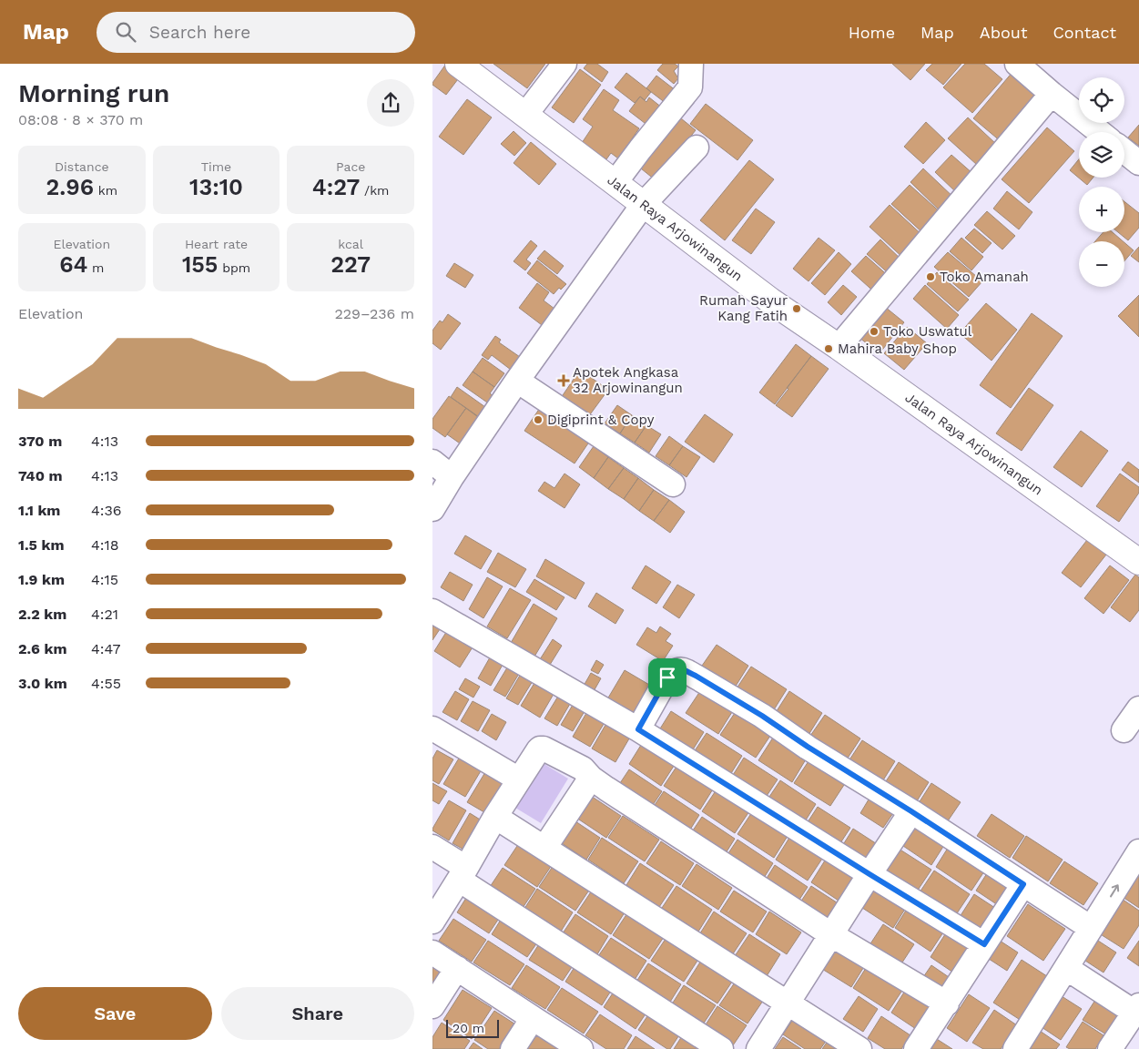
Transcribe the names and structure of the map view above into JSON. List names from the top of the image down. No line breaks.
{"streets":{"main road":["Jalan Raya Arjowinangun"]},"places":{"other":["Toko Amanah","Rumah Sayur Kang Fatih","Toko Uswatul","Mahira Baby Shop","Digiprint & Copy"],"health":["Apotek Angkasa 32 Arjowinangun"]},"scale_bar":"20 m","page":{"header":"Map","search":"Search here","nav":["Home","Map","About","Contact"],"heading":["Morning run","08:08 · 8 × 370 m"],"map_buttons":["+","−"],"stats":[["Distance","2.96 km"],["Time","13:10"],["Pace","4:27 /km"],["Elevation","64 m"],["Heart rate","155 bpm"],["kcal","227"]],"chart":["Elevation","229–236 m"],"list":[{"name":"370 m","note":"4:13"},{"name":"740 m","note":"4:13"},{"name":"1.1 km","note":"4:36"},{"name":"1.5 km","note":"4:18"},{"name":"1.9 km","note":"4:15"},{"name":"2.2 km","note":"4:21"},{"name":"2.6 km","note":"4:47"},{"name":"3.0 km","note":"4:55"}],"buttons":["Save","Share"],"scale":"20 m"}}
